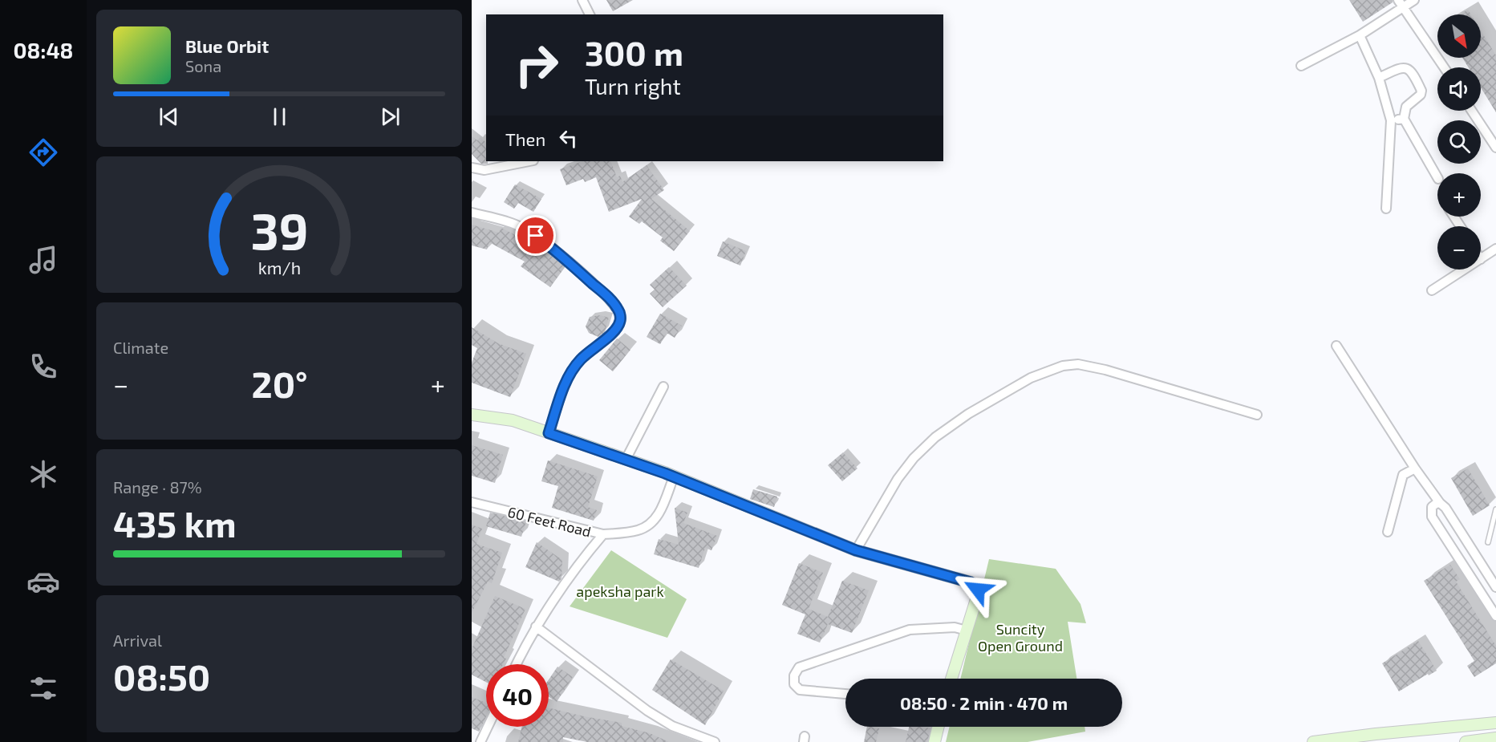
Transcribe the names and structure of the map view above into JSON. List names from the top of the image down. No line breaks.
{"streets":{"street":["60 Feet Road"]},"parks":["apeksha park","Suncity Open Ground"],"north":"bottom right","page":{"tabs":"08:48","map_buttons":["+","−"],"turn":["300 m","Turn right"],"song":["Blue Orbit","Sona"],"then":"Then","tile":["Climate",["Range · 87%","435 km"],["Arrival","08:50"]],"heat":["−","20°","+"],"limit":"40","trip":"08:50 · 2 min · 470 m","gauge":["39","km/h"]}}
